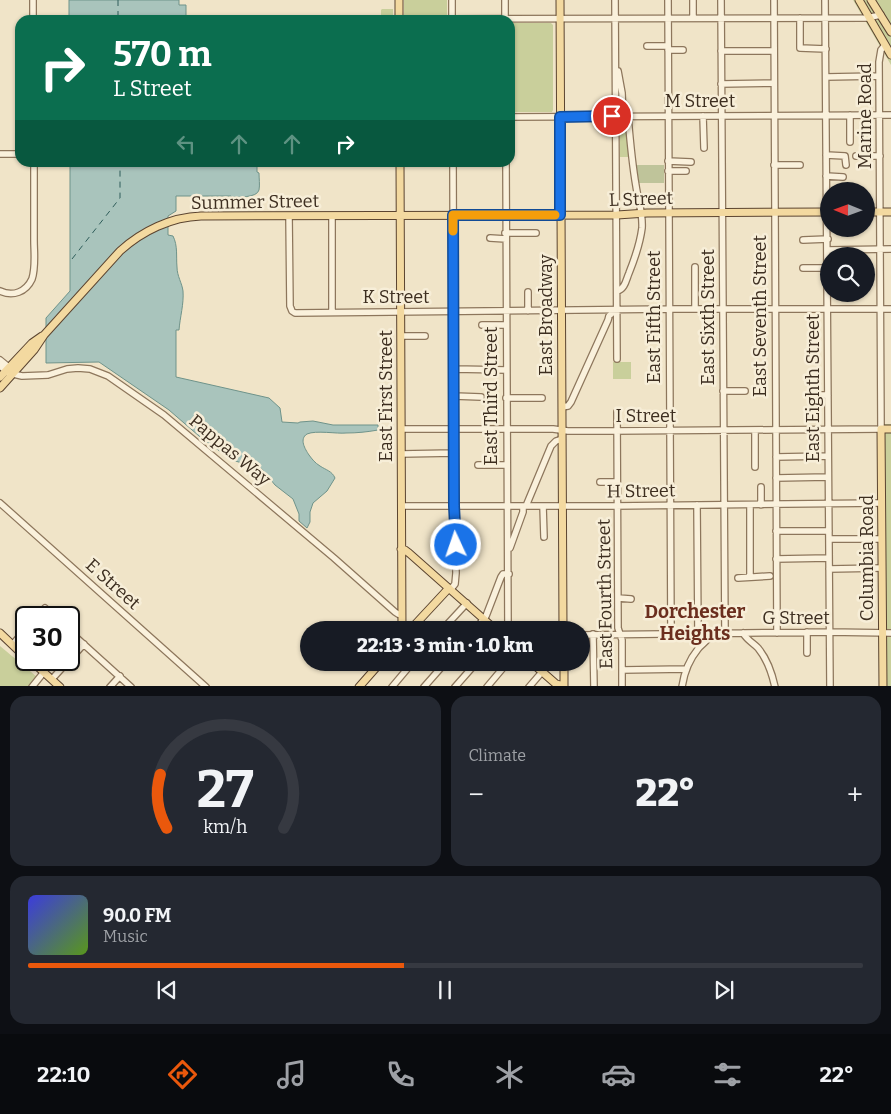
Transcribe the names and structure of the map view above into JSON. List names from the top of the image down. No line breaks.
{"streets":{"main road":["L Street","Summer Street","East Broadway","East First Street","I Street","Columbia Road"],"street":["M Street","Marine Road","K Street","East Seventh Street","East Fifth Street","East Sixth Street","East Eighth Street","East Third Street","Pappas Way","H Street","E Street","East Fourth Street","G Street"]},"crossings":[["M Street","Marine Road"],["M Street","East Broadway"],["M Street","East Seventh Street"],["M Street","East Fifth Street"],["M Street","East Sixth Street"],["M Street","East Eighth Street"],["Marine Road","K Street"],["Marine Road","I Street"],["Marine Road","Columbia Road"],["L Street","Summer Street"],["L Street","East Broadway"],["L Street","East Seventh Street"],["L Street","East Fifth Street"],["L Street","East Sixth Street"],["L Street","East Third Street"],["Summer Street","K Street"],["Summer Street","East First Street"],["Summer Street","Pappas Way"],["K Street","East Broadway"],["K Street","East Seventh Street"],["K Street","East Fifth Street"],["K Street","East Sixth Street"],["K Street","East Eighth Street"],["K Street","East First Street"],["K Street","East Third Street"],["East Broadway","I Street"],["East Broadway","H Street"],["East Seventh Street","I Street"],["East Seventh Street","H Street"],["East Seventh Street","G Street"],["East Fifth Street","I Street"],["East Fifth Street","H Street"],["East Fifth Street","G Street"],["East Sixth Street","I Street"],["East Sixth Street","H Street"],["East Sixth Street","G Street"],["East Eighth Street","I Street"],["East Eighth Street","H Street"],["East Eighth Street","G Street"],["East First Street","I Street"],["East First Street","Pappas Way"],["East First Street","H Street"],["East Third Street","I Street"],["East Third Street","H Street"],["I Street","Columbia Road"],["I Street","East Fourth Street"],["H Street","Columbia Road"],["H Street","East Fourth Street"],["Columbia Road","G Street"],["East Fourth Street","G Street"]],"districts":["Dorchester Heights"],"north":"left","page":{"turn":["570 m","L Street"],"limit":"30","trip":"22:13 · 3 min · 1.0 km","tile":"Climate","heat":["−","22°","+"],"song":["90.0 FM","Music"],"tabs":["22:10","22°"],"gauge":["27","km/h"]}}
